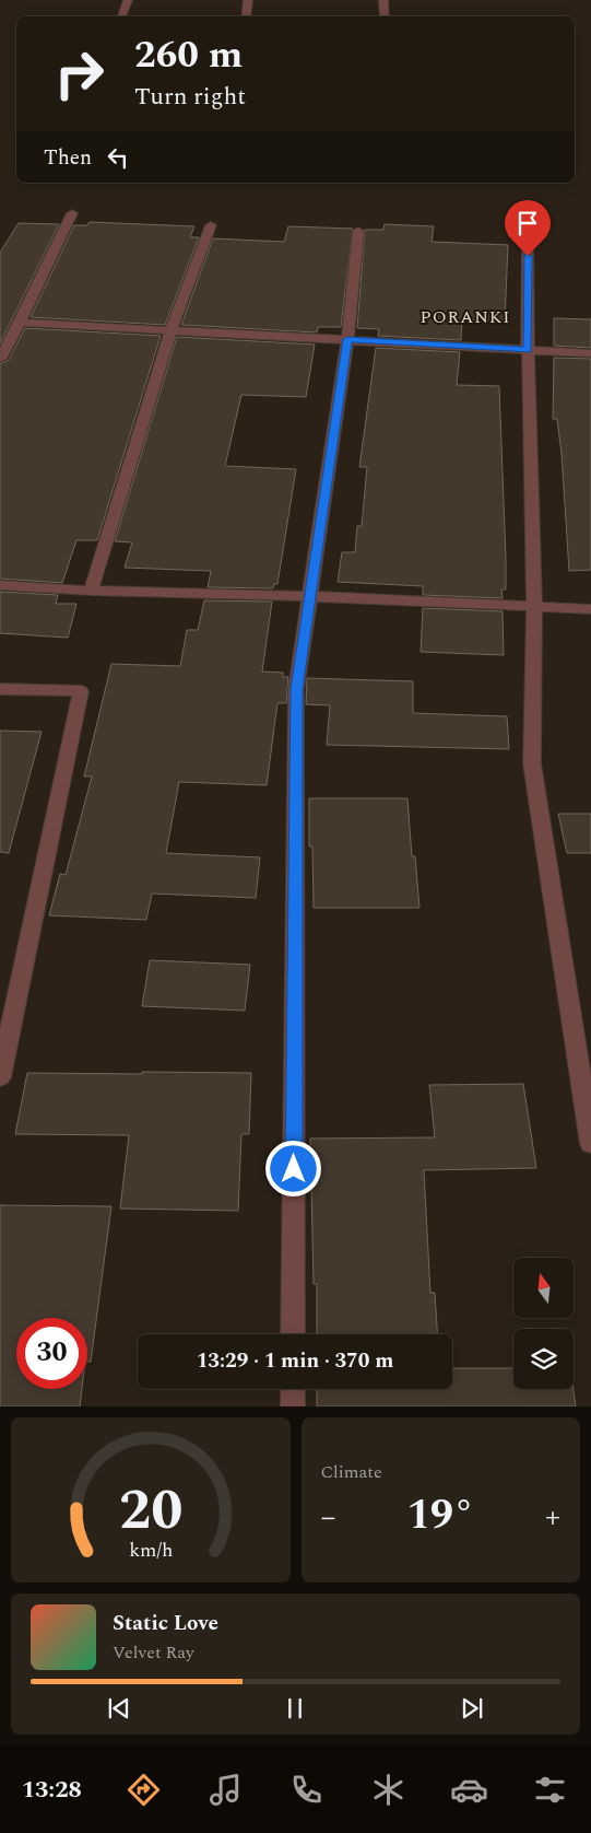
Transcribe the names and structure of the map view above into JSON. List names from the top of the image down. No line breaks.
{"districts":["PORANKI"],"north":"top","page":{"turn":["260 m","Turn right"],"then":"Then","limit":"30","trip":"13:29 · 1 min · 370 m","tile":"Climate","heat":["−","19°","+"],"song":["Static Love","Velvet Ray"],"tabs":"13:28","gauge":["20","km/h"]}}
